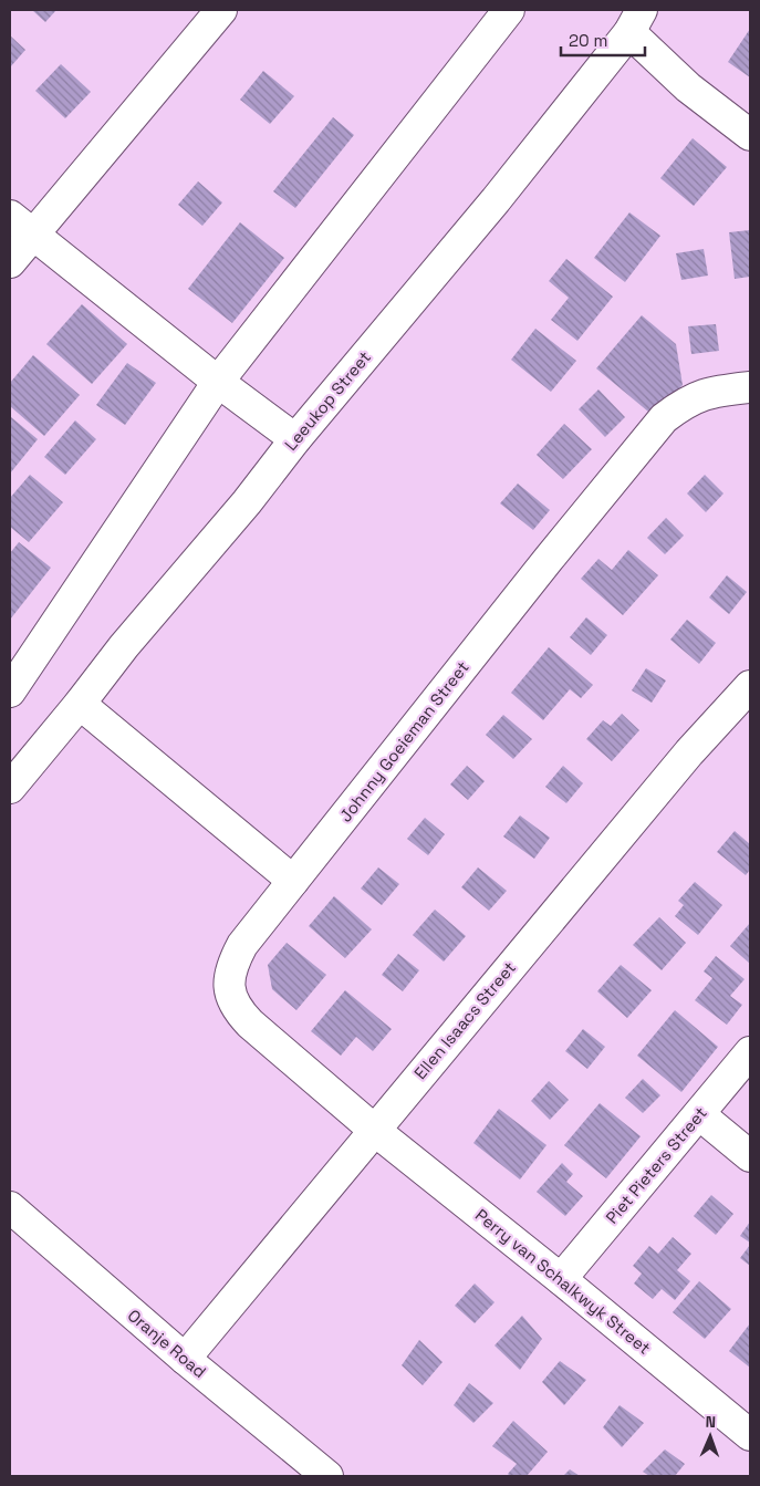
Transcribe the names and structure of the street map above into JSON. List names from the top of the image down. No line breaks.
{"streets":{"street":["Leeukop Street","Johnny Goeieman Street","Ellen Isaacs Street","Piet Pieters Street","Perry van Schalkwyk Street","Oranje Road"]},"crossings":[["Johnny Goeieman Street","Ellen Isaacs Street"],["Johnny Goeieman Street","Perry van Schalkwyk Street"],["Ellen Isaacs Street","Perry van Schalkwyk Street"],["Ellen Isaacs Street","Oranje Road"],["Piet Pieters Street","Perry van Schalkwyk Street"]],"scale_bar":"20 m","north":"top"}
